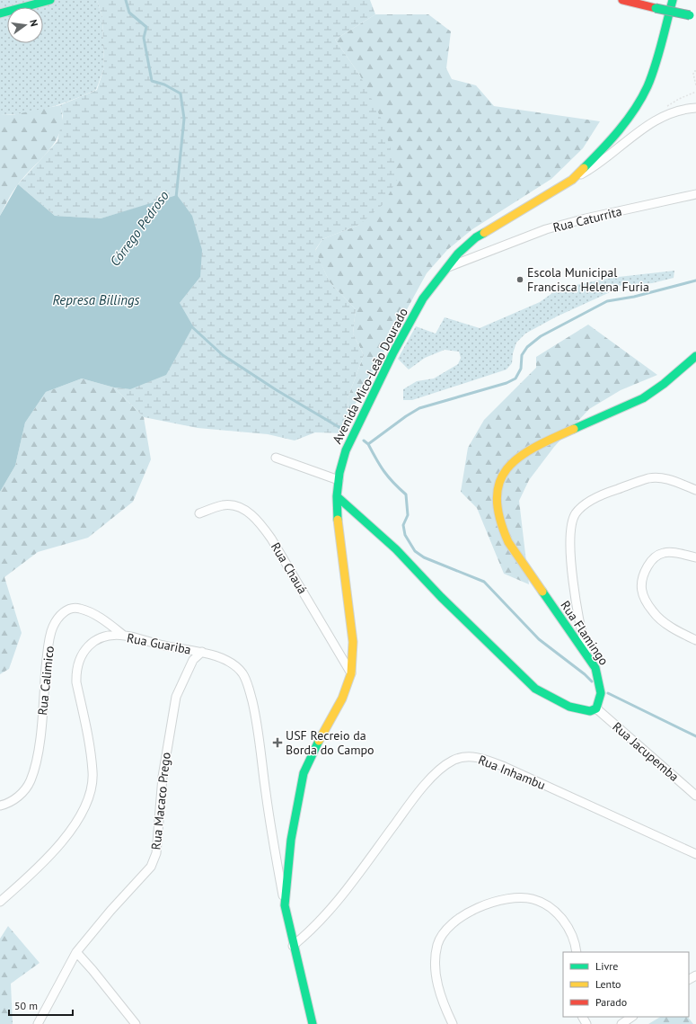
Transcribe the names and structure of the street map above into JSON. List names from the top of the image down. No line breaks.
{"streets":{"main road":["Avenida Mico-Leão Dourado","Rua Flamingo"],"street":["Rua Caturrita","Rua Chauá","Rua Guariba","Rua Calimico","Rua Jacupemba","Rua Inhambu","Rua Macaco Prego"]},"crossings":[["Rua Caturrita","Avenida Mico-Leão Dourado"],["Avenida Mico-Leão Dourado","Rua Chauá"],["Avenida Mico-Leão Dourado","Rua Guariba"],["Avenida Mico-Leão Dourado","Rua Inhambu"],["Rua Flamingo","Rua Jacupemba"],["Rua Guariba","Rua Calimico"],["Rua Guariba","Rua Macaco Prego"]],"water":["Córrego Pedroso","Represa Billings"],"places":{"other":["Escola Municipal Francisca Helena Furia"],"health":["USF Recreio da Borda do Campo"]},"legend":["Livre","Lento","Parado"],"scale_bar":"50 m","north":"right"}
